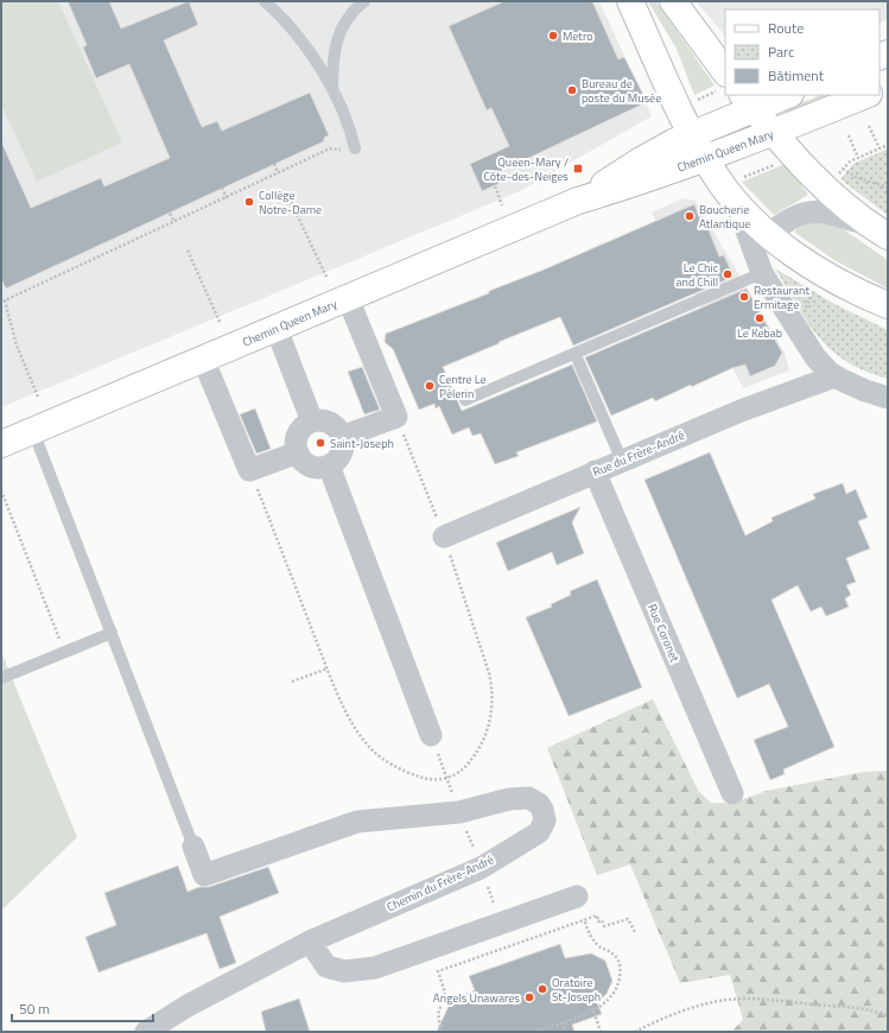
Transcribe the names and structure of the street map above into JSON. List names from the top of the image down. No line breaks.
{"streets":{"street":["Chemin Queen Mary","Rue du Frère-André","Rue Coronet","Chemin du Frère-André"]},"crossings":[["Rue du Frère-André","Rue Coronet"]],"places":{"other":["Metro","Bureau de poste du Musée","Collège Notre-Dame","Boucherie Atlantique","Le Chic and Chill","Restaurant Ermitage","Le Kebab","Centre Le Pèlerin","Saint-Joseph","Oratoire St-Joseph","Angels Unawares"],"transit":["Queen-Mary / Côte-des-Neiges"]},"legend":["Route","Parc","Bâtiment"],"scale_bar":"50 m"}
